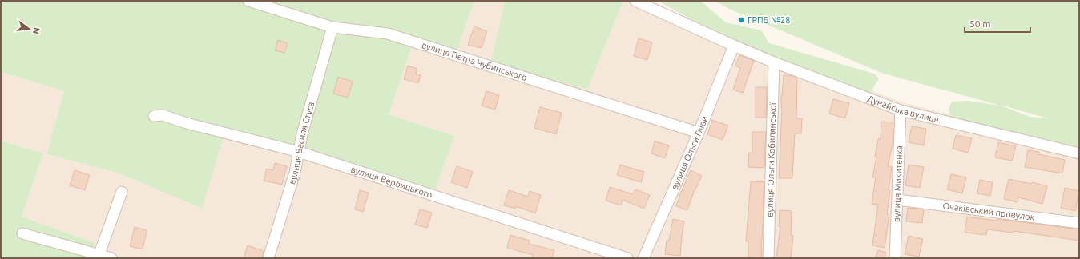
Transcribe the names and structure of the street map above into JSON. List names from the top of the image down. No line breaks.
{"streets":{"street":["вулиця Петра Чубинського","Дунайська вулиця","вулиця Василя Стуса","вулиця Ольги Гліви","вулиця Ольги Кобилянської","вулиця Вербицького","вулиця Микитенка","Очаківський провулок"]},"crossings":[["вулиця Петра Чубинського","вулиця Василя Стуса"],["вулиця Петра Чубинського","вулиця Ольги Гліви"],["Дунайська вулиця","вулиця Ольги Гліви"],["Дунайська вулиця","вулиця Ольги Кобилянської"],["Дунайська вулиця","вулиця Микитенка"],["вулиця Василя Стуса","вулиця Вербицького"],["вулиця Микитенка","Очаківський провулок"]],"places":["ГРПБ №28"],"scale_bar":"50 m","north":"right"}
